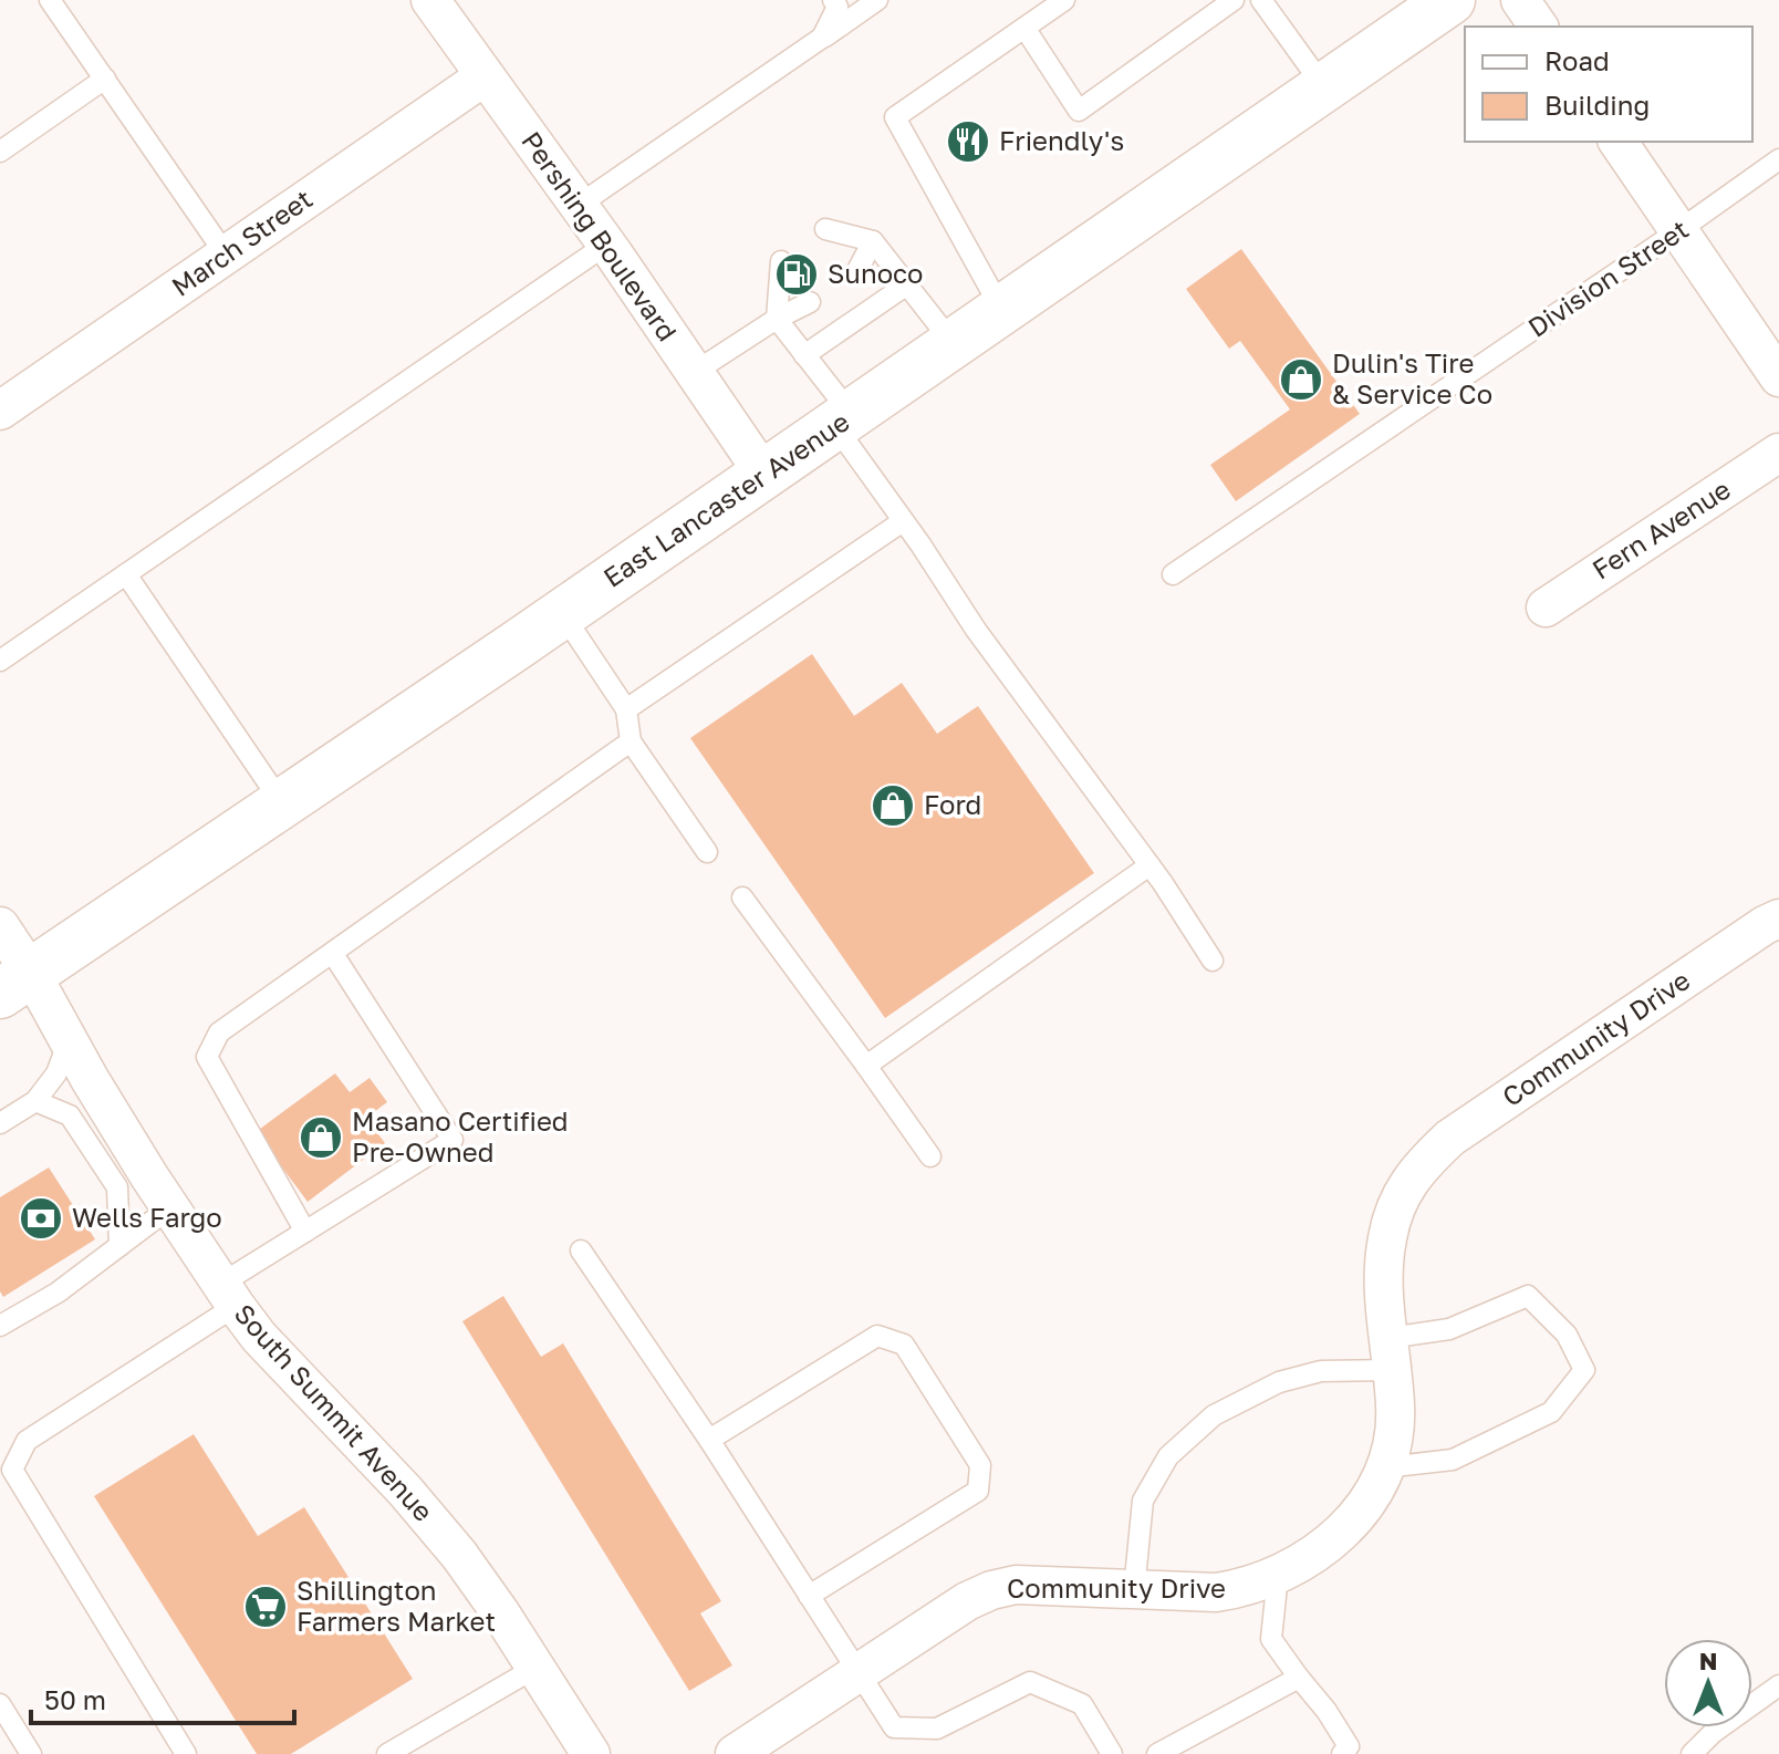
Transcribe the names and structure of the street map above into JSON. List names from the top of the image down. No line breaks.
{"streets":{"main road":["East Lancaster Avenue"],"street":["Pershing Boulevard","March Street","Fern Avenue","Community Drive","South Summit Avenue"],"lane":["Division Street"]},"crossings":[["Pershing Boulevard","March Street"],["Pershing Boulevard","East Lancaster Avenue"],["East Lancaster Avenue","South Summit Avenue"]],"places":{"restaurant":["Friendly's"],"fuel station":["Sunoco"],"shop":["Dulin's Tire & Service Co","Ford","Masano Certified Pre-Owned"],"bank":["Wells Fargo"],"supermarket":["Shillington Farmers Market"]},"legend":["Road","Building"],"scale_bar":"50 m","north":"top"}
